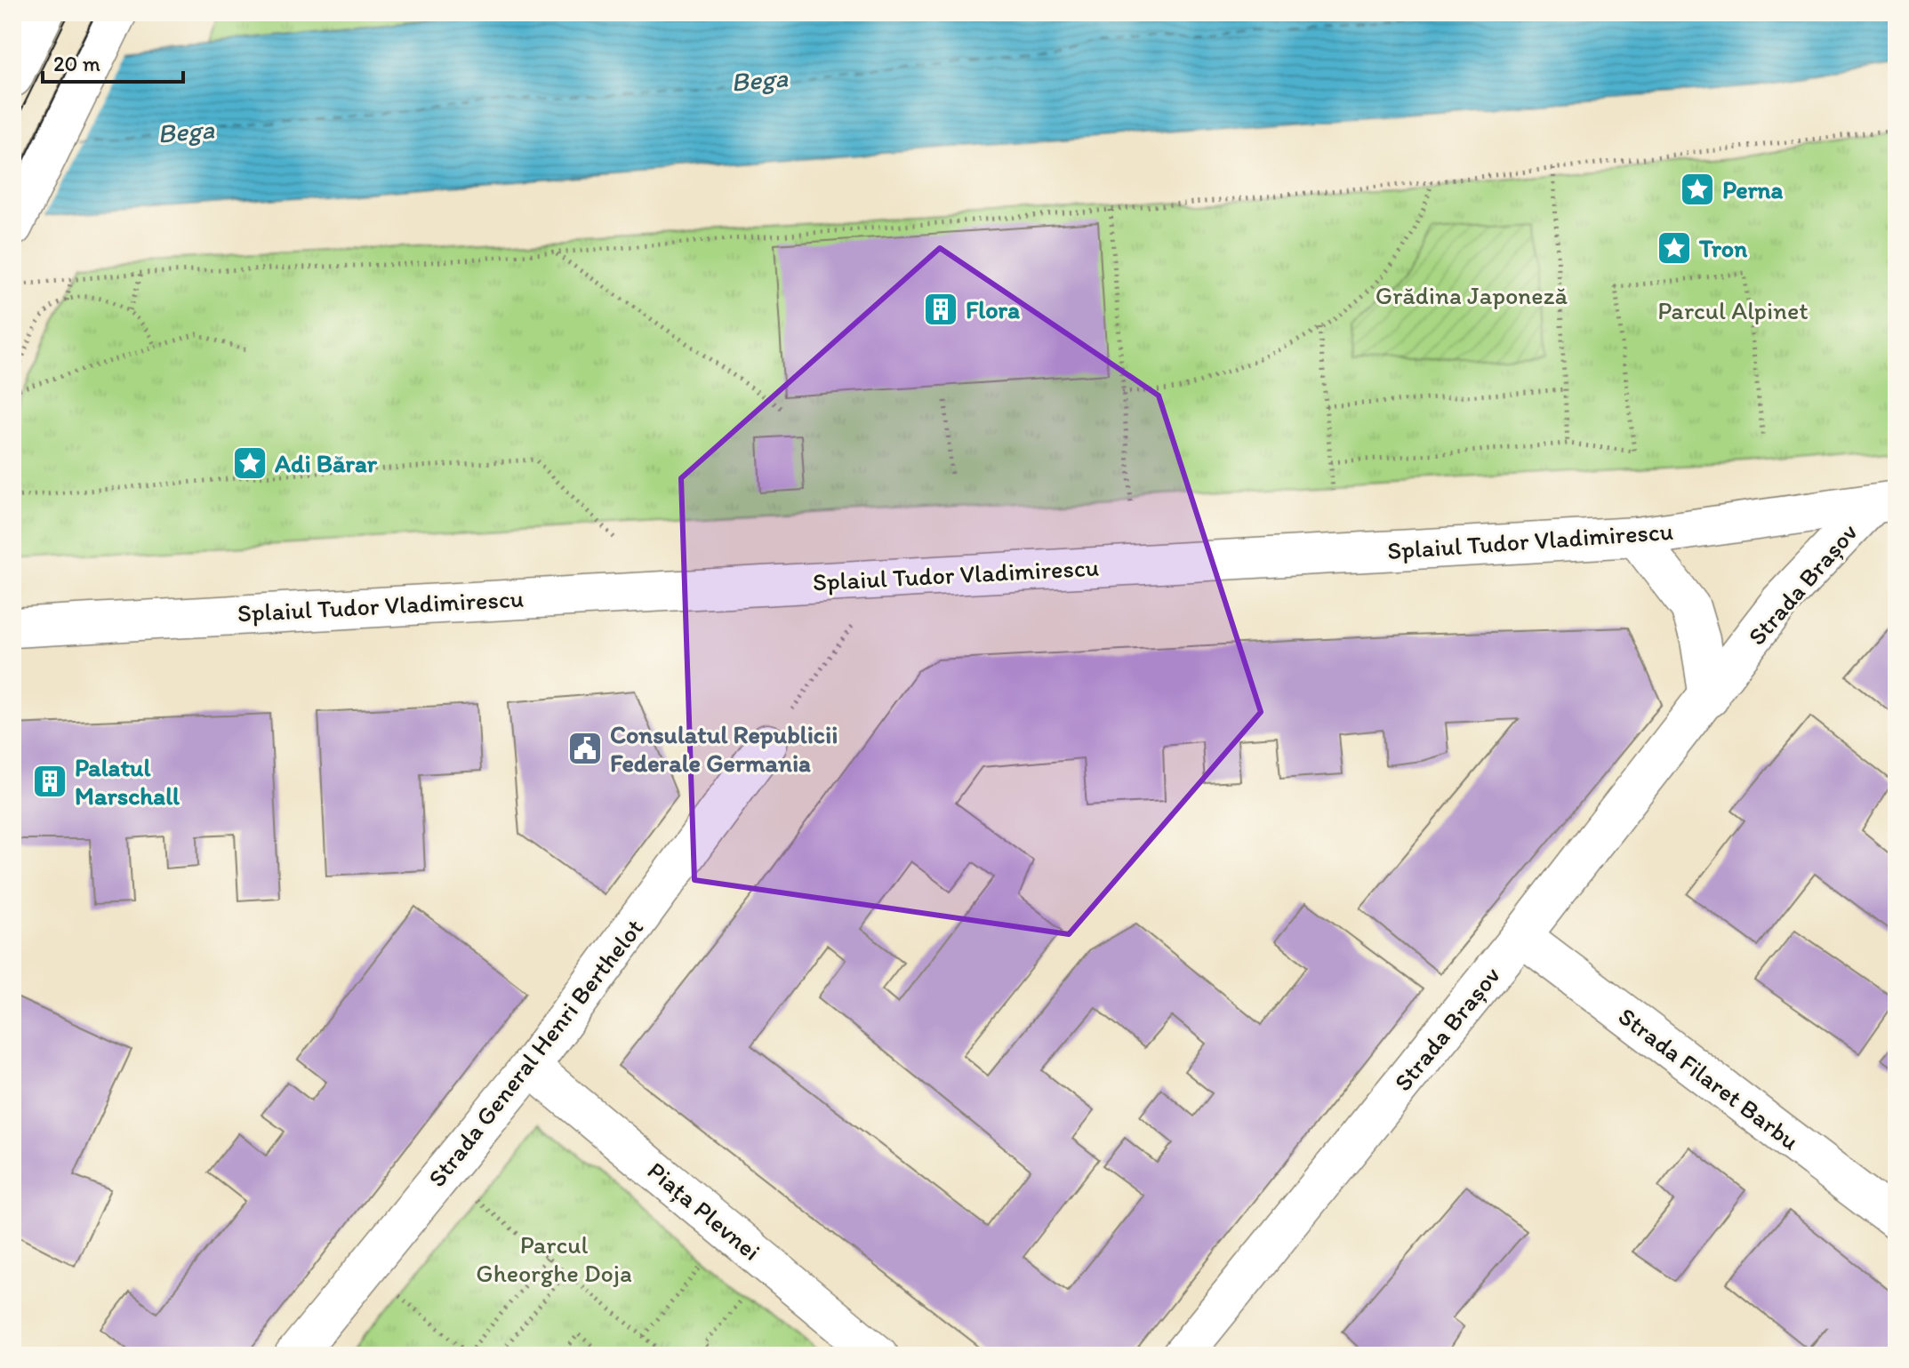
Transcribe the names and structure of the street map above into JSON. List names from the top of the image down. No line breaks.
{"streets":{"street":["Splaiul Tudor Vladimirescu","Strada Brașov","Strada General Henri Berthelot","Strada Filaret Barbu","Piața Plevnei"]},"crossings":[["Splaiul Tudor Vladimirescu","Strada Brașov"],["Strada Brașov","Strada Filaret Barbu"],["Strada General Henri Berthelot","Piața Plevnei"]],"water":["Bega"],"parks":["Grădina Japoneză","Parcul Alpinet","Parcul Gheorghe Doja"],"places":{"place":["Perna","Tron","Adi Bărar"],"building":["Flora","Palatul Marschall"],"public building":["Consulatul Republicii Federale Germania"]},"scale_bar":"20 m"}
